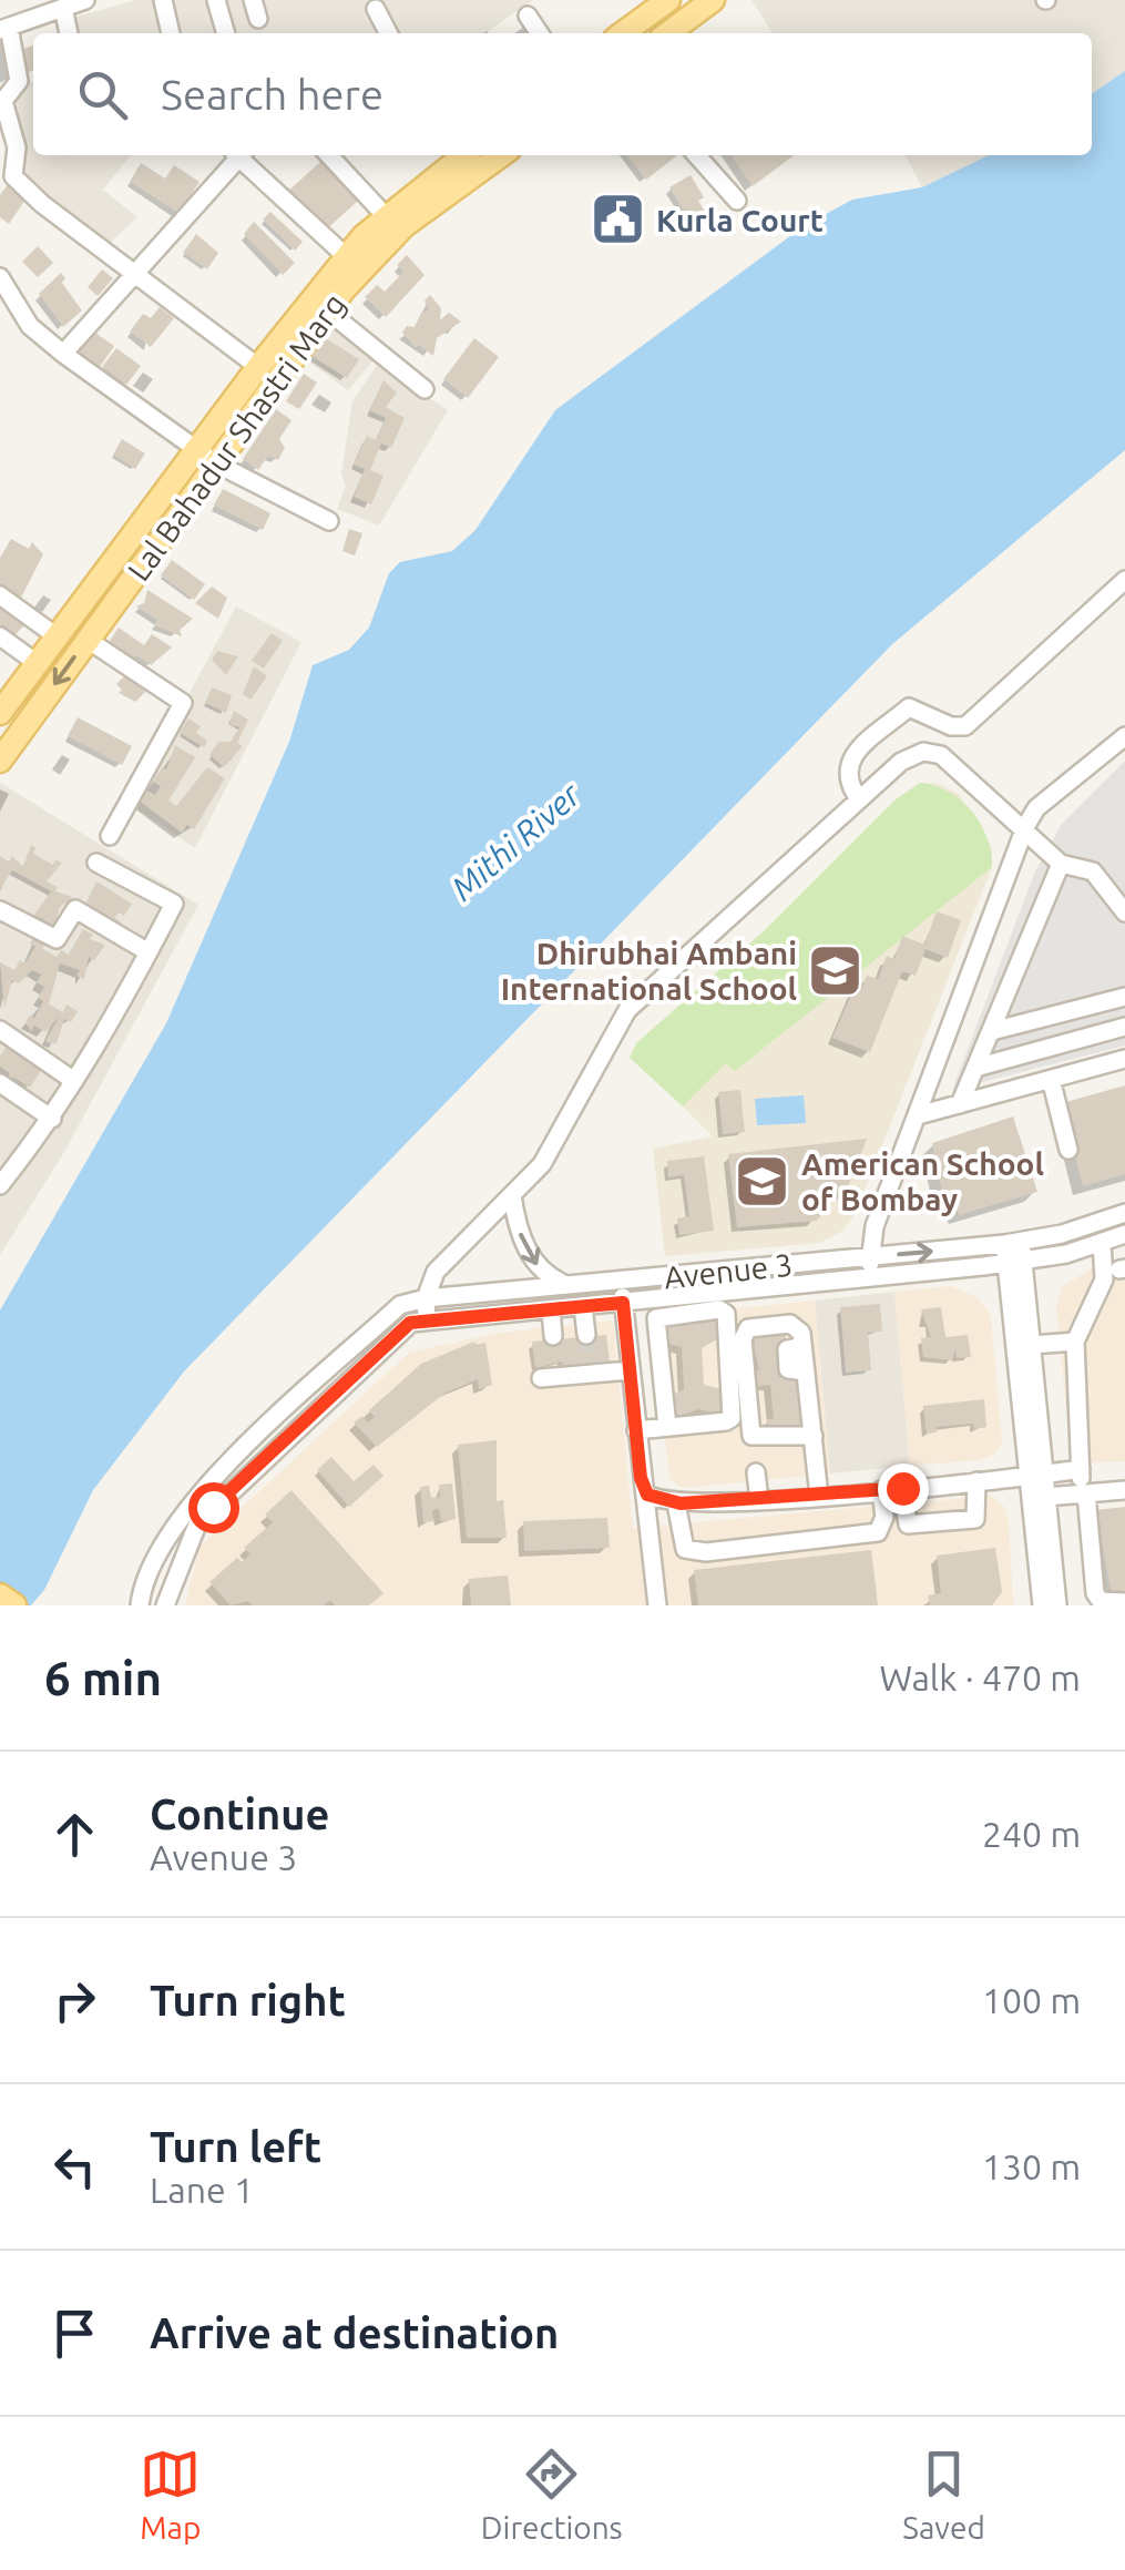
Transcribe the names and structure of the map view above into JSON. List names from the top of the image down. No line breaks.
{"streets":{"main road":["Lal Bahadur Shastri Marg"],"street":["Avenue 3"]},"water":["Mithi River"],"places":{"public building":["Kurla Court"],"school or university":["Dhirubhai Ambani International School","American School of Bombay"]},"page":{"search":"Search here","heading":["6 min","Walk · 470 m"],"list":[["Continue","Avenue 3","240 m"],["Turn right","100 m"],["Turn left","Lane 1","130 m"],"Arrive at destination"],"nav":["Map","Directions","Saved"]}}
